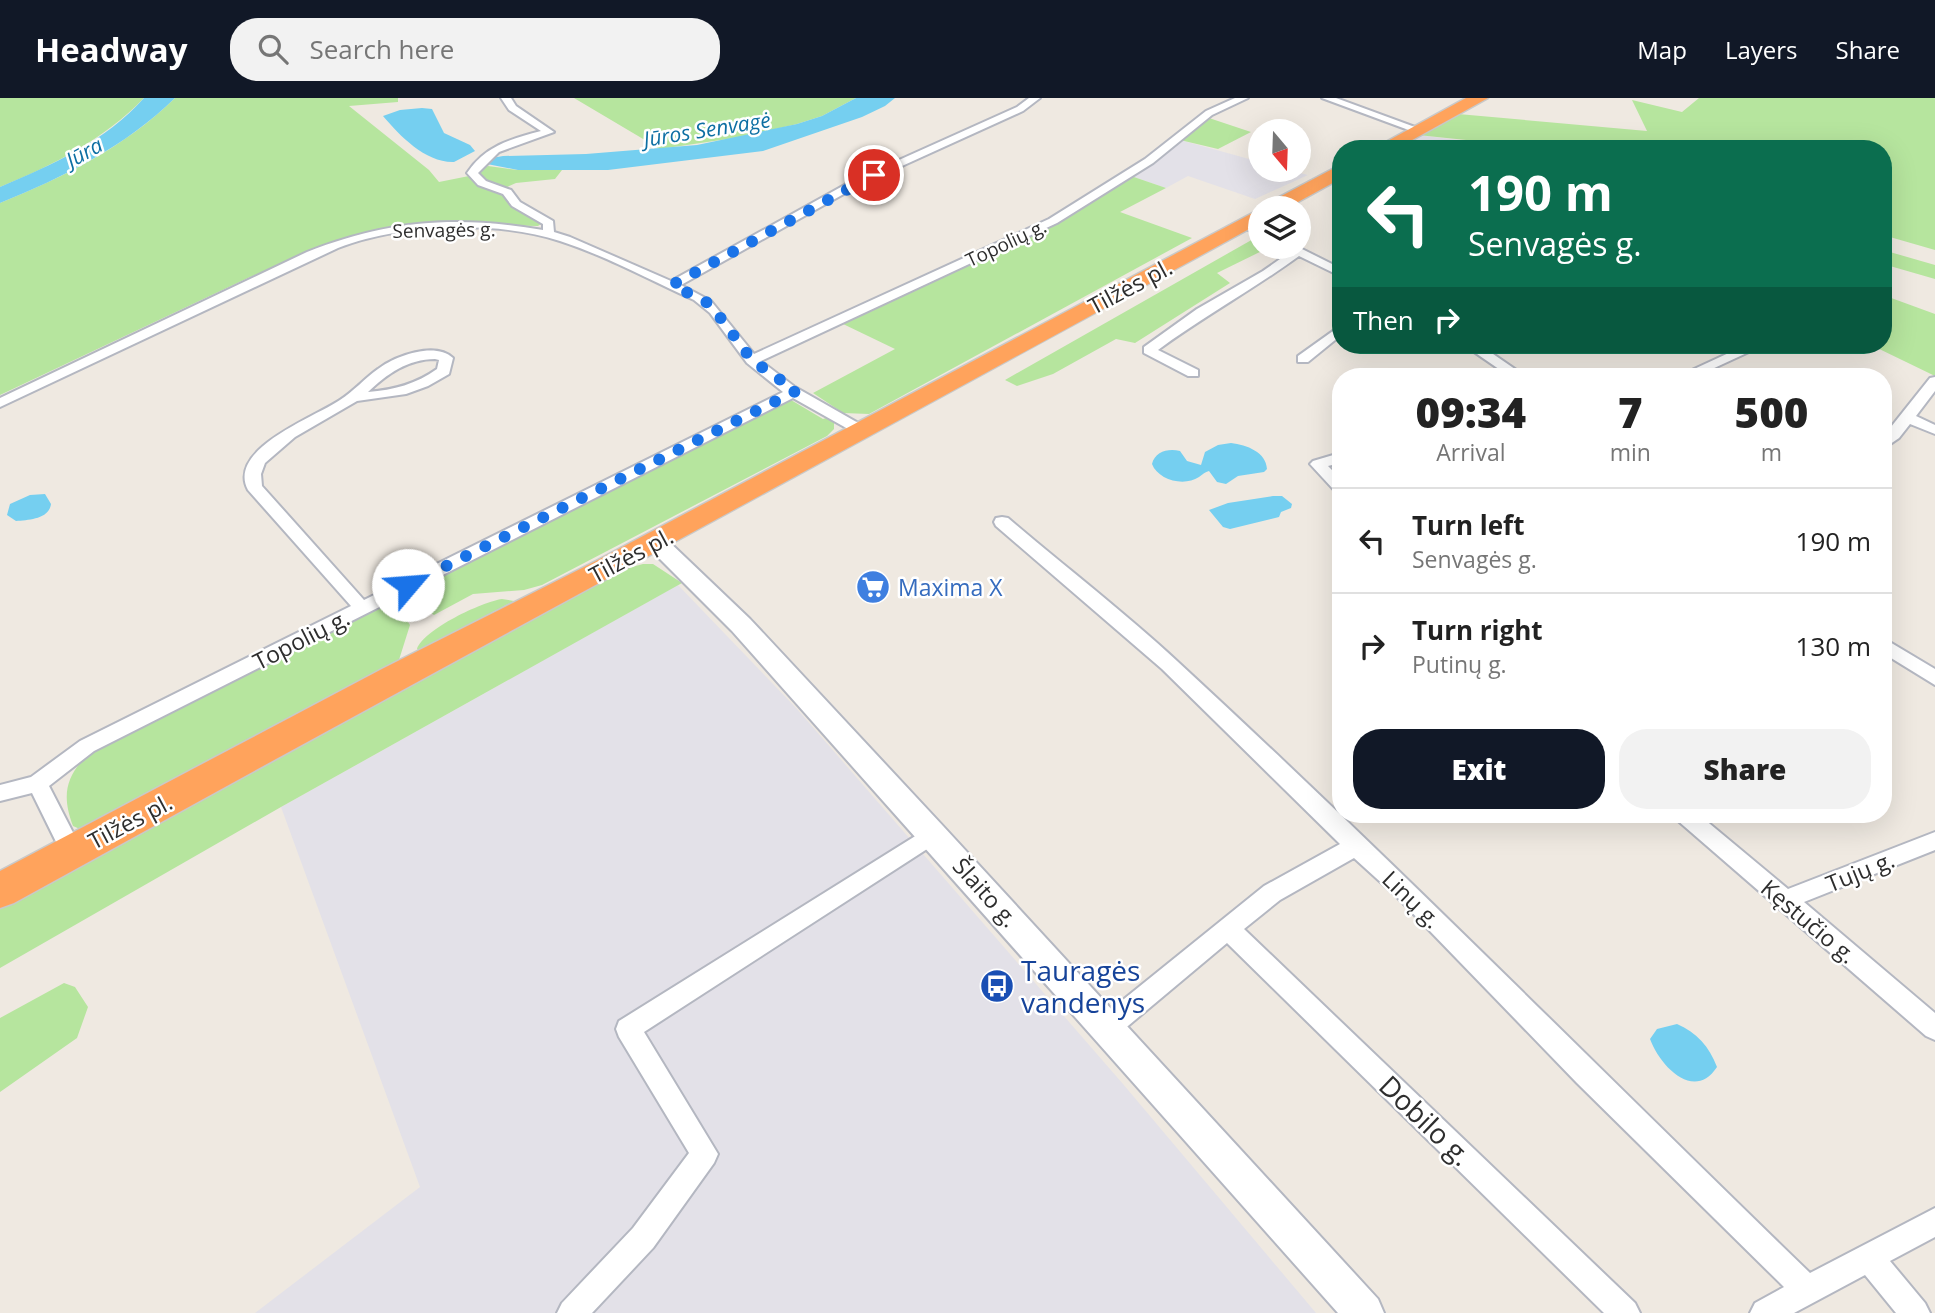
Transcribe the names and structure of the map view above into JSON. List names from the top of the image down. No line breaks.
{"streets":{"highway":["Tilžės pl."],"main road":["Šlaito g."],"street":["Senvagės g.","Topolių g.","Tujų g.","Linų g.","Kęstučio g.","Dobilo g."]},"crossings":[["Senvagės g.","Topolių g."],["Senvagės g.","Tilžės pl."],["Tilžės pl.","Šlaito g."],["Tujų g.","Kęstučio g."]],"water":["Jūros Senvagė","Jūra"],"places":{"supermarket":["Maxima X"],"bus stop":["Tauragės vandenys"]},"north":"bottom","page":{"header":"Headway","search":"Search here","nav":["Map","Layers","Share"],"turn":["190 m","Senvagės g."],"then":"Then","eta":["09:34","Arrival","7","min","500","m"],"list":[{"name":"Turn left","note":"Senvagės g.","value":"190 m"},{"name":"Turn right","note":"Putinų g.","value":"130 m"}],"buttons":["Exit","Share"]}}
